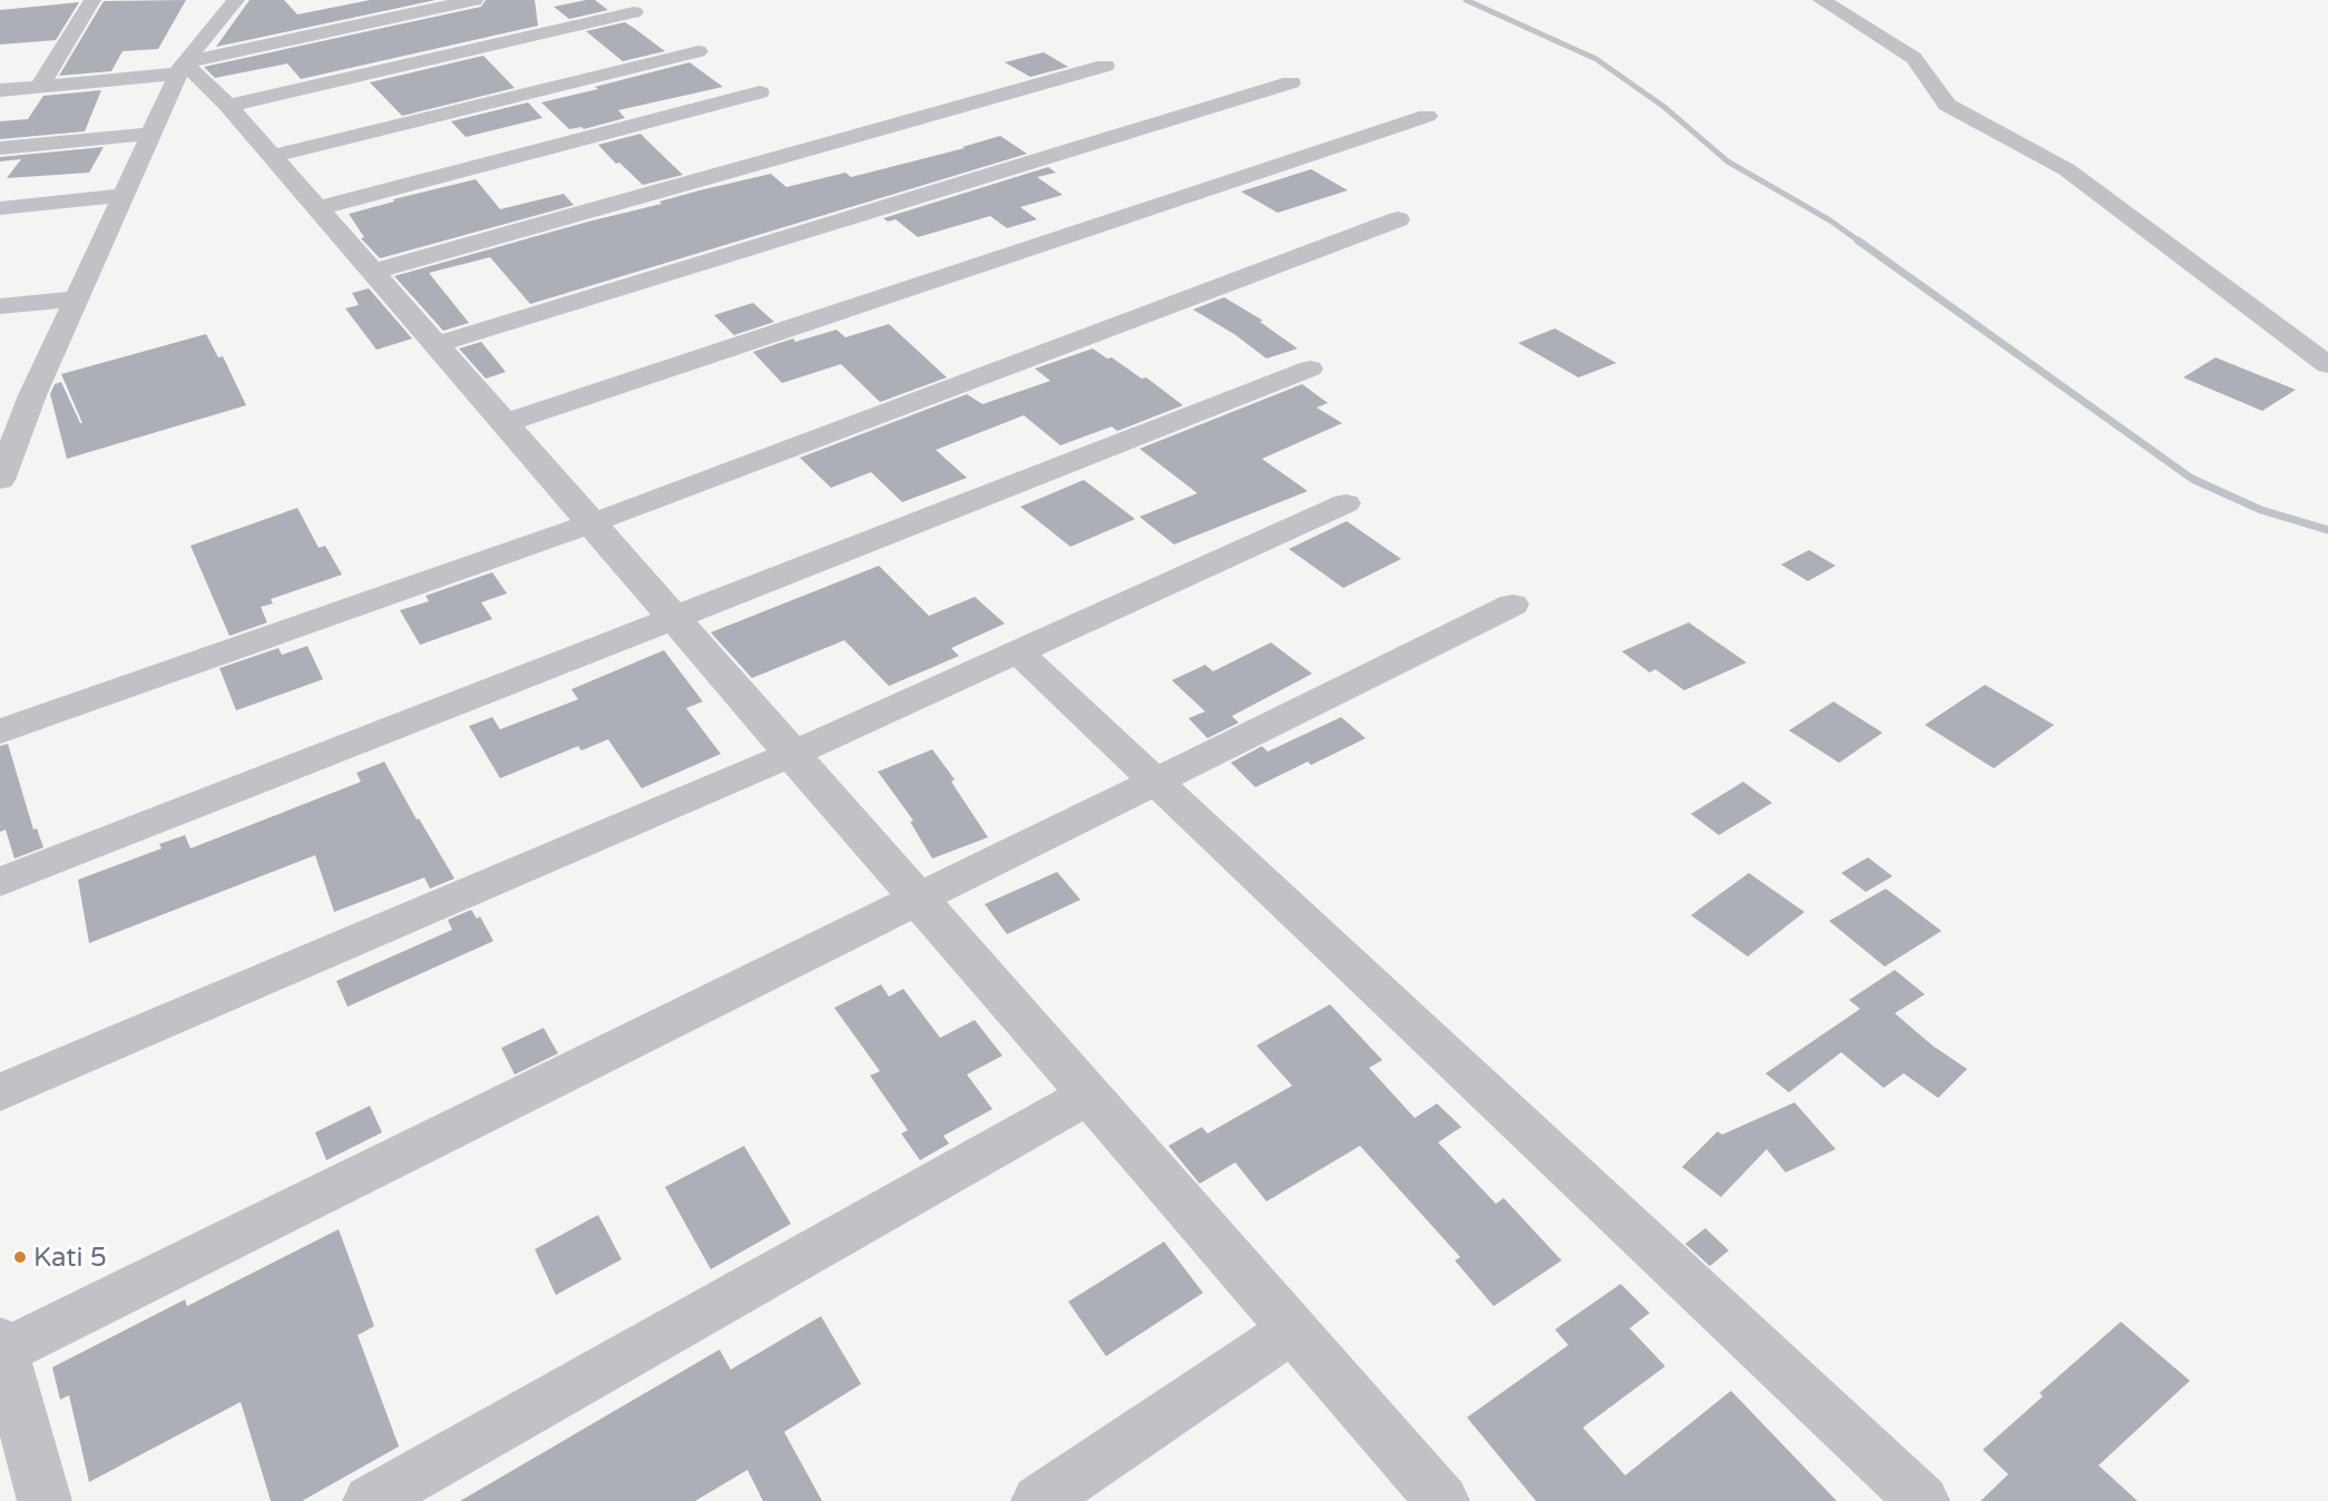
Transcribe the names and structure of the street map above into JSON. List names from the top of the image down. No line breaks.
{"places":["Kati 5"]}
